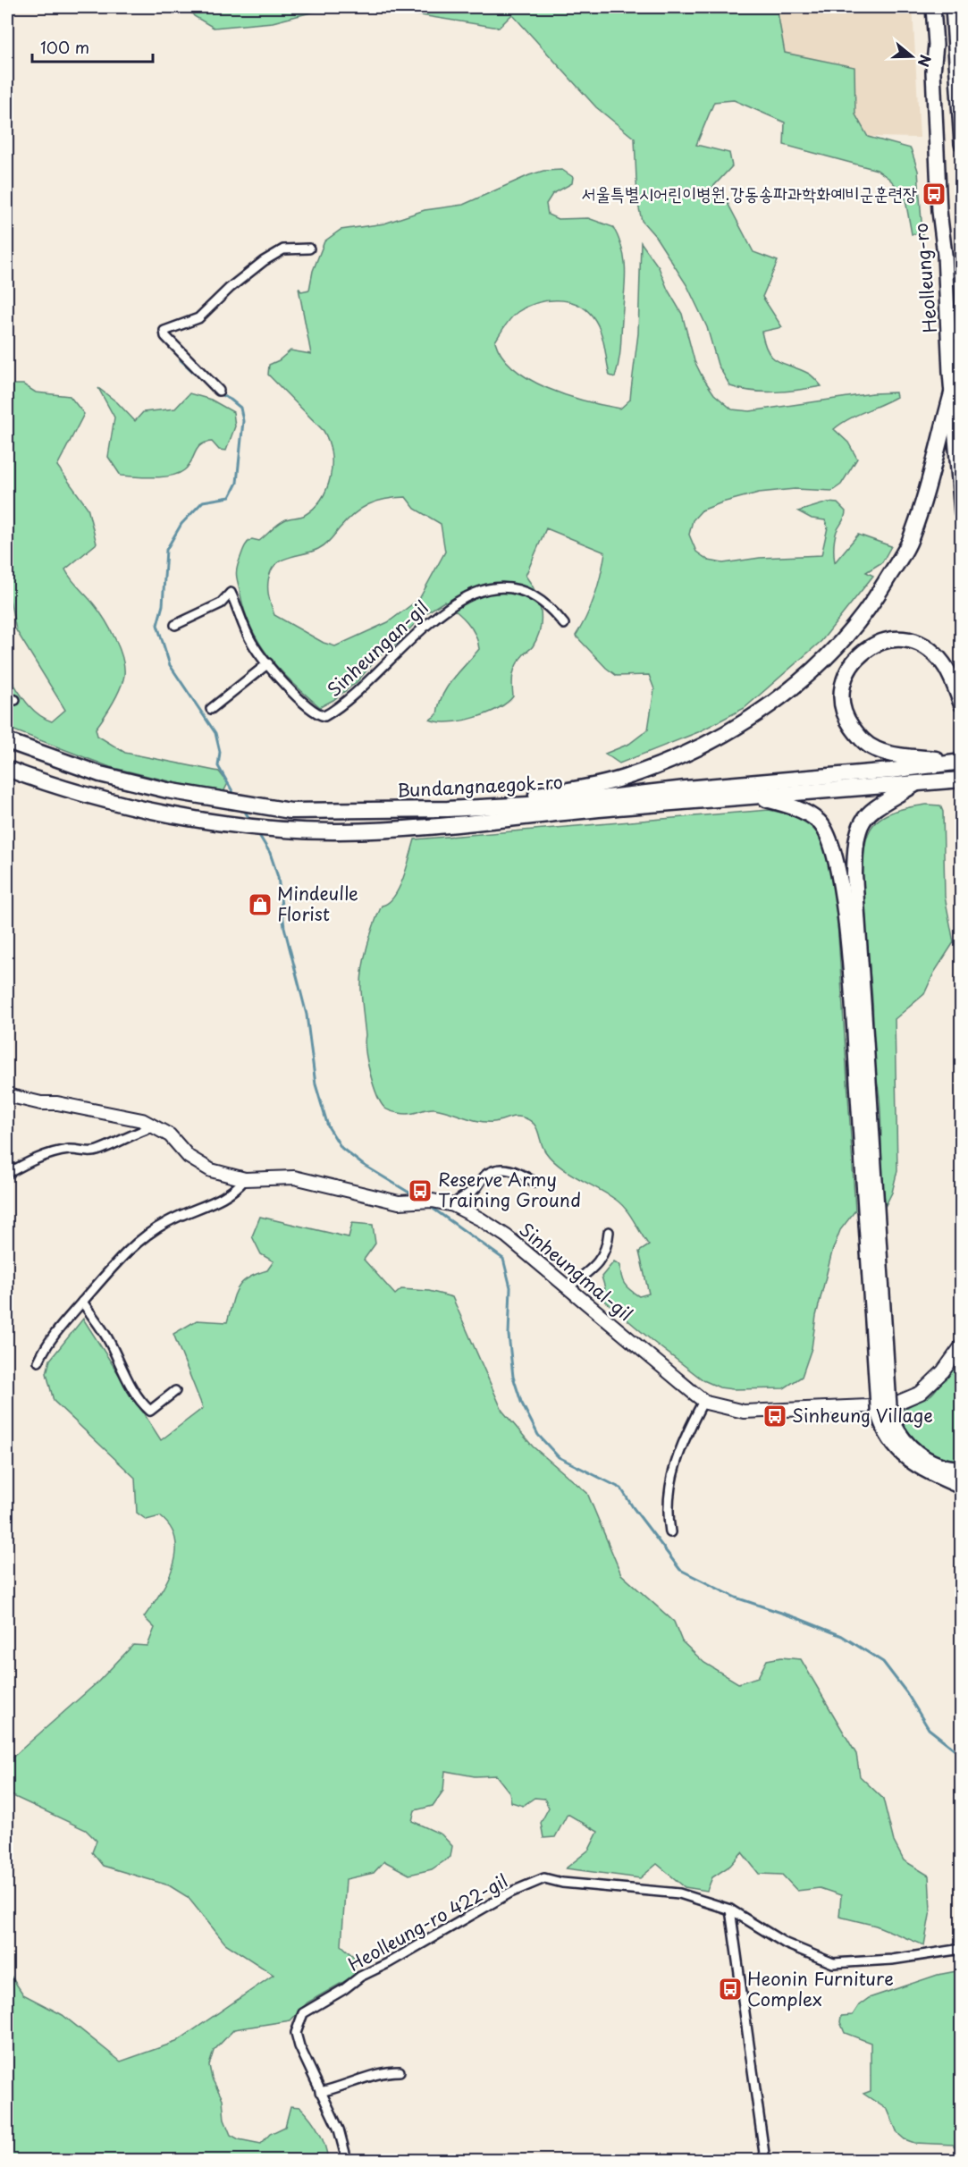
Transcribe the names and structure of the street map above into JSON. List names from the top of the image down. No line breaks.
{"streets":{"highway":["Bundangnaegok-ro"],"main road":["Heolleung-ro"],"street":["Sinheungan-gil","Sinheungmal-gil","Heolleung-ro 422-gil"]},"places":{"bus stop":["서울특별시어린이병원.강동송파과학화예비군훈련장","Reserve Army Training Ground","Sinheung Village","Heonin Furniture Complex"],"shop":["Mindeulle Florist"]},"scale_bar":"100 m","north":"right"}
